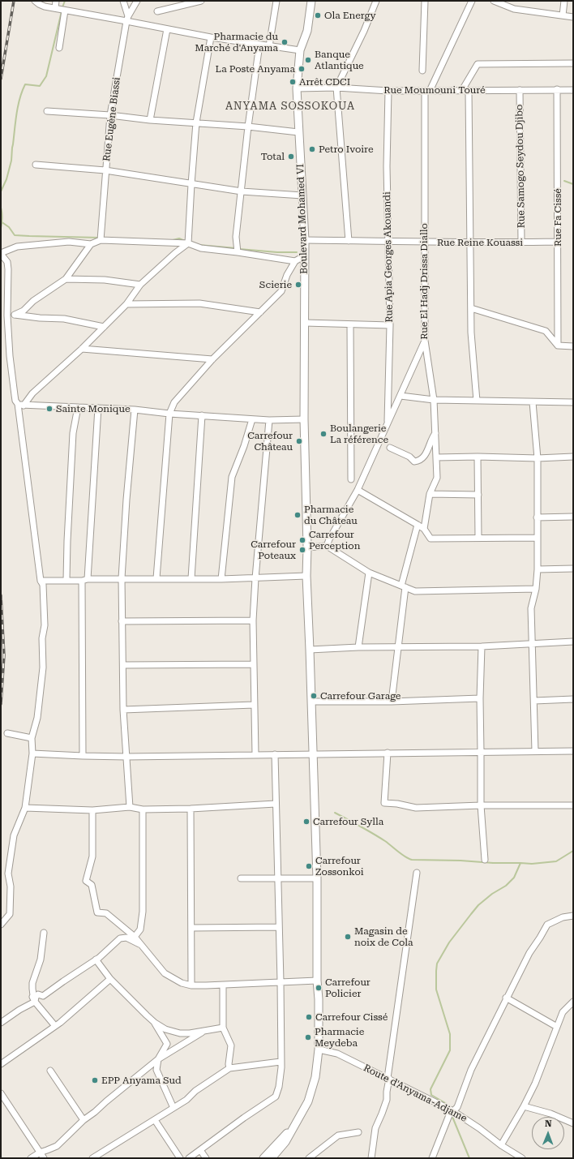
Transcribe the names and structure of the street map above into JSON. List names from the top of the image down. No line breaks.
{"streets":{"main road":["Boulevard Mohamed VI"],"street":["Rue Moumouni Touré","Rue Eugène Biassi","Rue Samogo Seydou Djibo","Rue Fa Cissé","Rue Reine Kouassi","Rue Apia Georges Akouandi","Rue El Hadj Drissa Diallo","Route d'Anyama-Adjame"]},"crossings":[["Rue Moumouni Touré","Rue Samogo Seydou Djibo"],["Rue Moumouni Touré","Rue Fa Cissé"],["Rue Moumouni Touré","Boulevard Mohamed VI"],["Rue Moumouni Touré","Rue Apia Georges Akouandi"],["Rue Moumouni Touré","Rue El Hadj Drissa Diallo"],["Rue Samogo Seydou Djibo","Rue Reine Kouassi"],["Rue Fa Cissé","Rue Reine Kouassi"],["Boulevard Mohamed VI","Rue Reine Kouassi"],["Boulevard Mohamed VI","Route d'Anyama-Adjame"],["Rue Reine Kouassi","Rue Apia Georges Akouandi"],["Rue Reine Kouassi","Rue El Hadj Drissa Diallo"],["Rue Apia Georges Akouandi","Rue El Hadj Drissa Diallo"]],"districts":["ANYAMA SOSSOKOUA"],"places":["Ola Energy","Pharmacie du Marché d'Anyama","Banque Atlantique","La Poste Anyama","Arrêt CDCI","Petro Ivoire","Total","Scierie","Sainte Monique","Boulangerie La référence","Carrefour Château","Pharmacie du Château","Carrefour Perception","Carrefour Poteaux","Carrefour Garage","Carrefour Sylla","Carrefour Zossonkoi","Magasin de noix de Cola","Carrefour Policier","Carrefour Cissé","Pharmacie Meydeba","EPP Anyama Sud"],"north":"top"}
